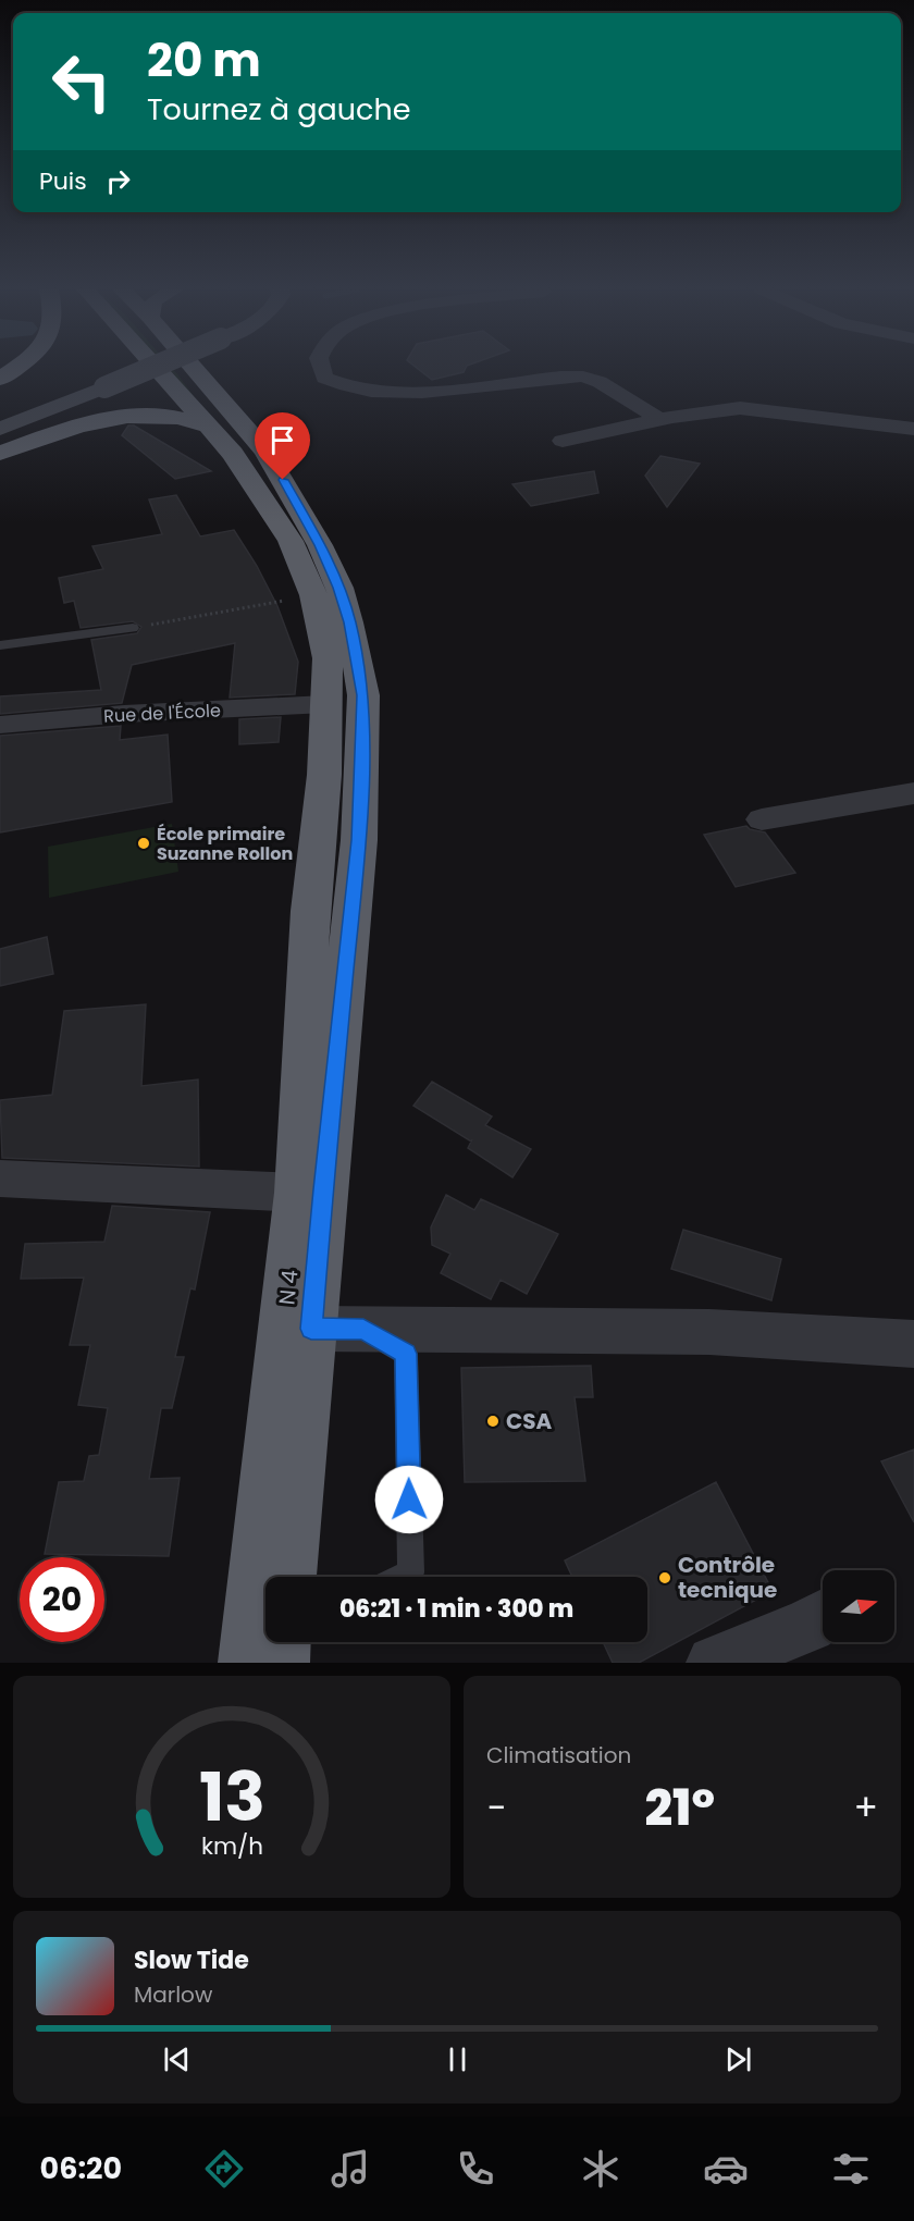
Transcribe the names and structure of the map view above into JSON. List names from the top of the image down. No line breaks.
{"streets":{"highway":["N 4"],"street":["Rue de l'École"]},"crossings":[["Rue de l'École","N 4"]],"places":["École primaire Suzanne Rollon","CSA","Contrôle tecnique"],"north":"right","page":{"turn":["20 m","Tournez à gauche"],"then":"Puis","limit":"20","trip":"06:21 · 1 min · 300 m","tile":"Climatisation","heat":["−","21°","+"],"song":["Slow Tide","Marlow"],"tabs":"06:20","gauge":["13","km/h"]}}
